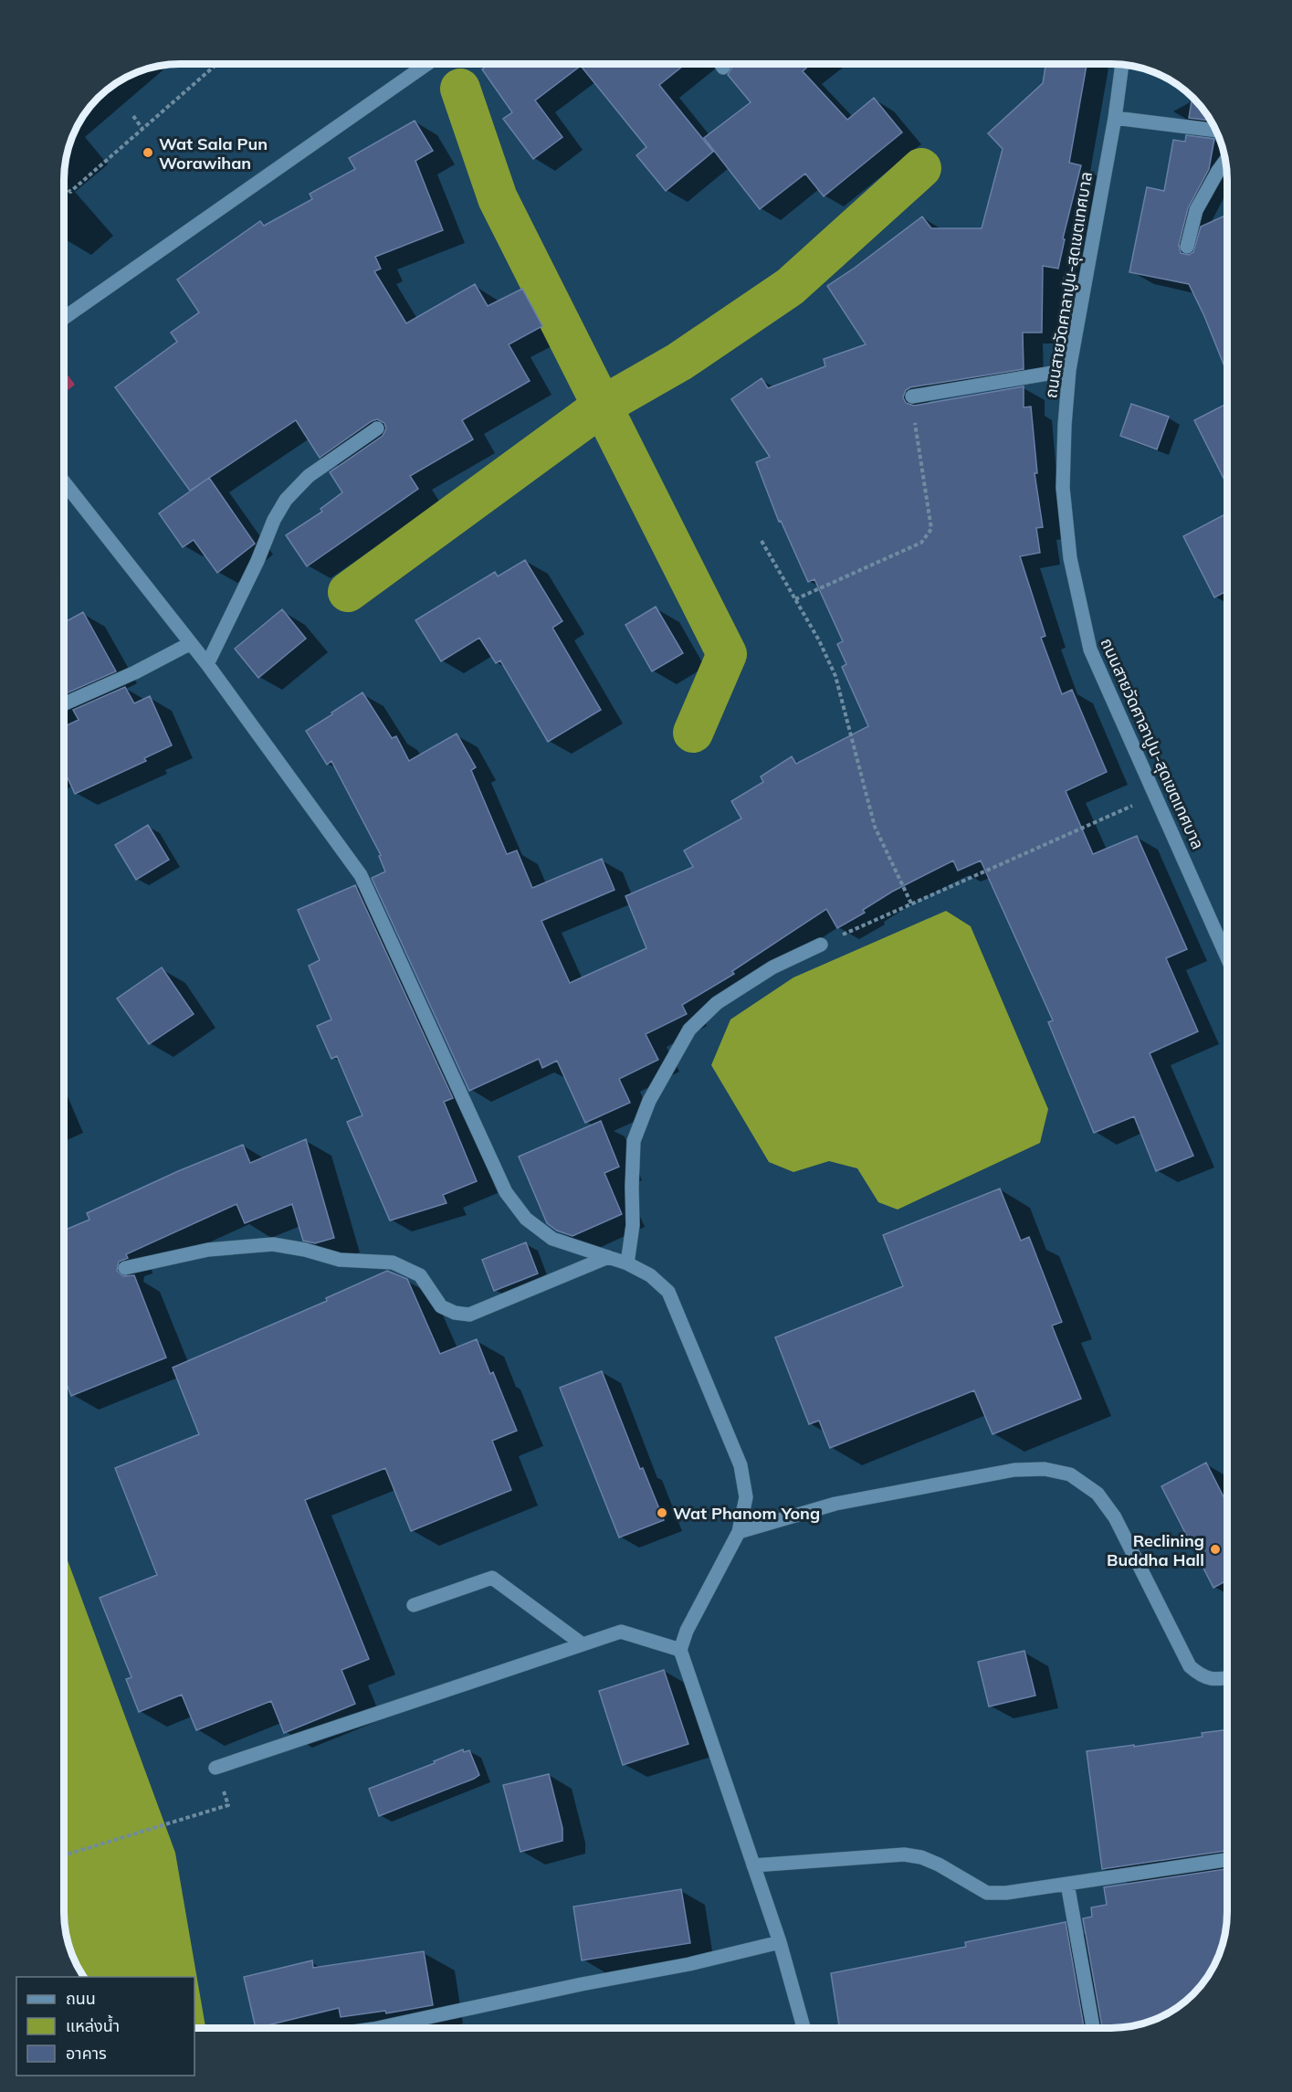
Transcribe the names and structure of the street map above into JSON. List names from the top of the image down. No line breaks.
{"streets":{"street":["ถนนสายวัดศาลาปูน-สุดเขตเทศบาล"]},"places":["Wat Sala Pun Worawihan","Wat Phanom Yong","Reclining Buddha Hall"],"legend":["ถนน","แหล่งน้ำ","อาคาร"]}
